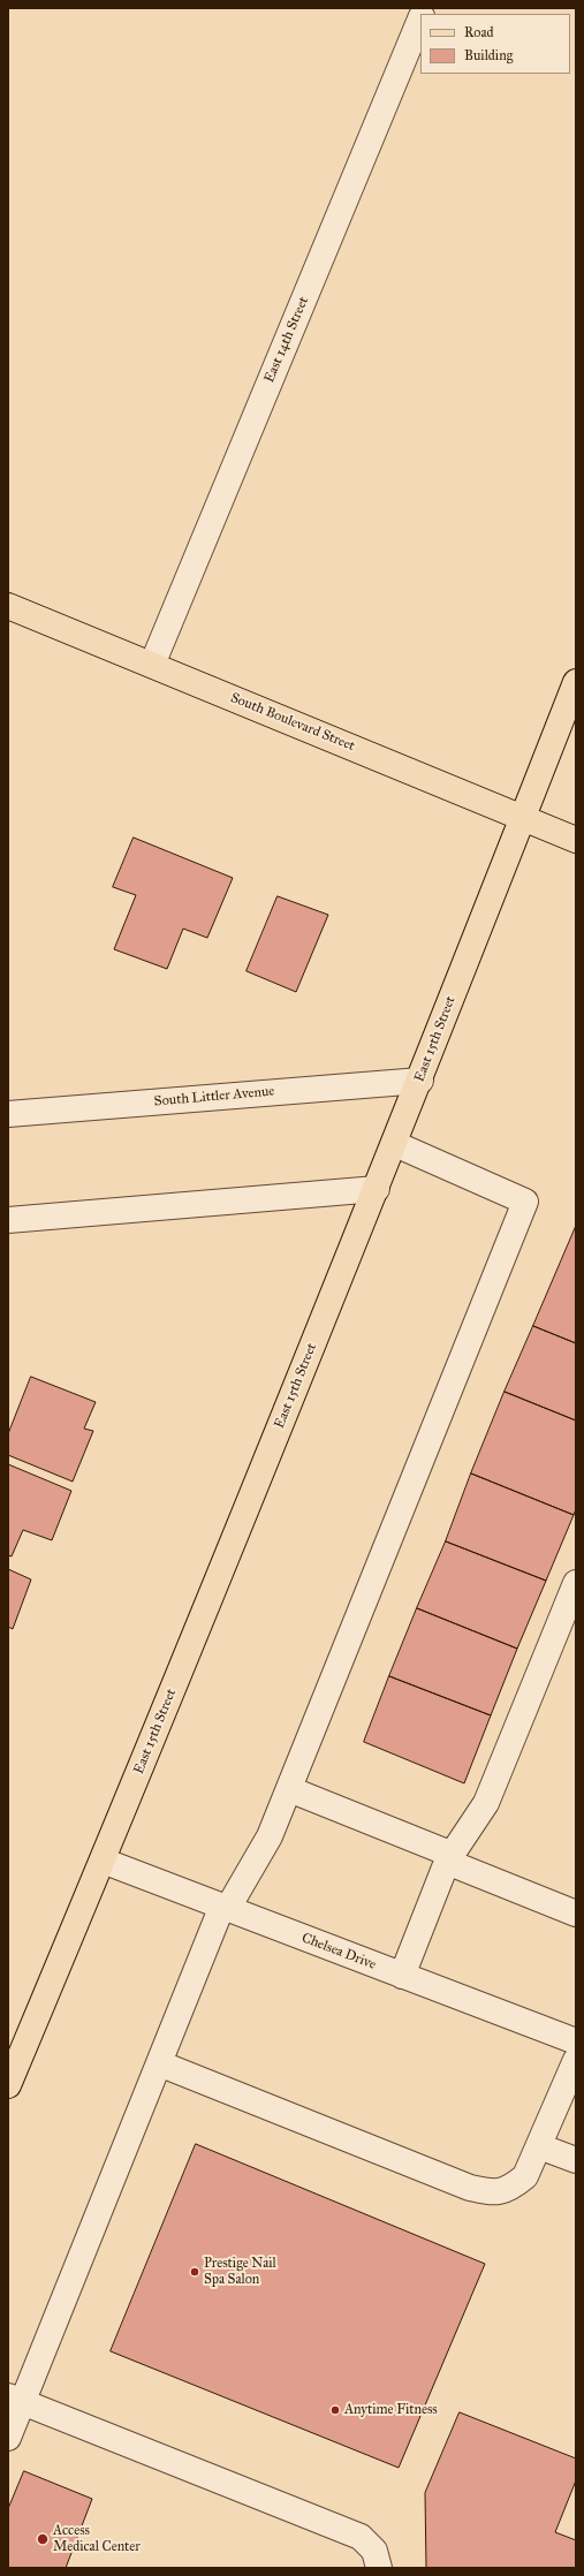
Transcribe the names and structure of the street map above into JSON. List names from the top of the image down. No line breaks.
{"streets":{"main road":["South Boulevard Street","East 15th Street"],"street":["East 14th Street","South Littler Avenue","Chelsea Drive"]},"crossings":[["East 14th Street","South Boulevard Street"],["South Boulevard Street","East 15th Street"],["East 15th Street","South Littler Avenue"],["East 15th Street","Chelsea Drive"]],"places":["Prestige Nail Spa Salon","Anytime Fitness","Access Medical Center"],"legend":["Road","Building"]}
